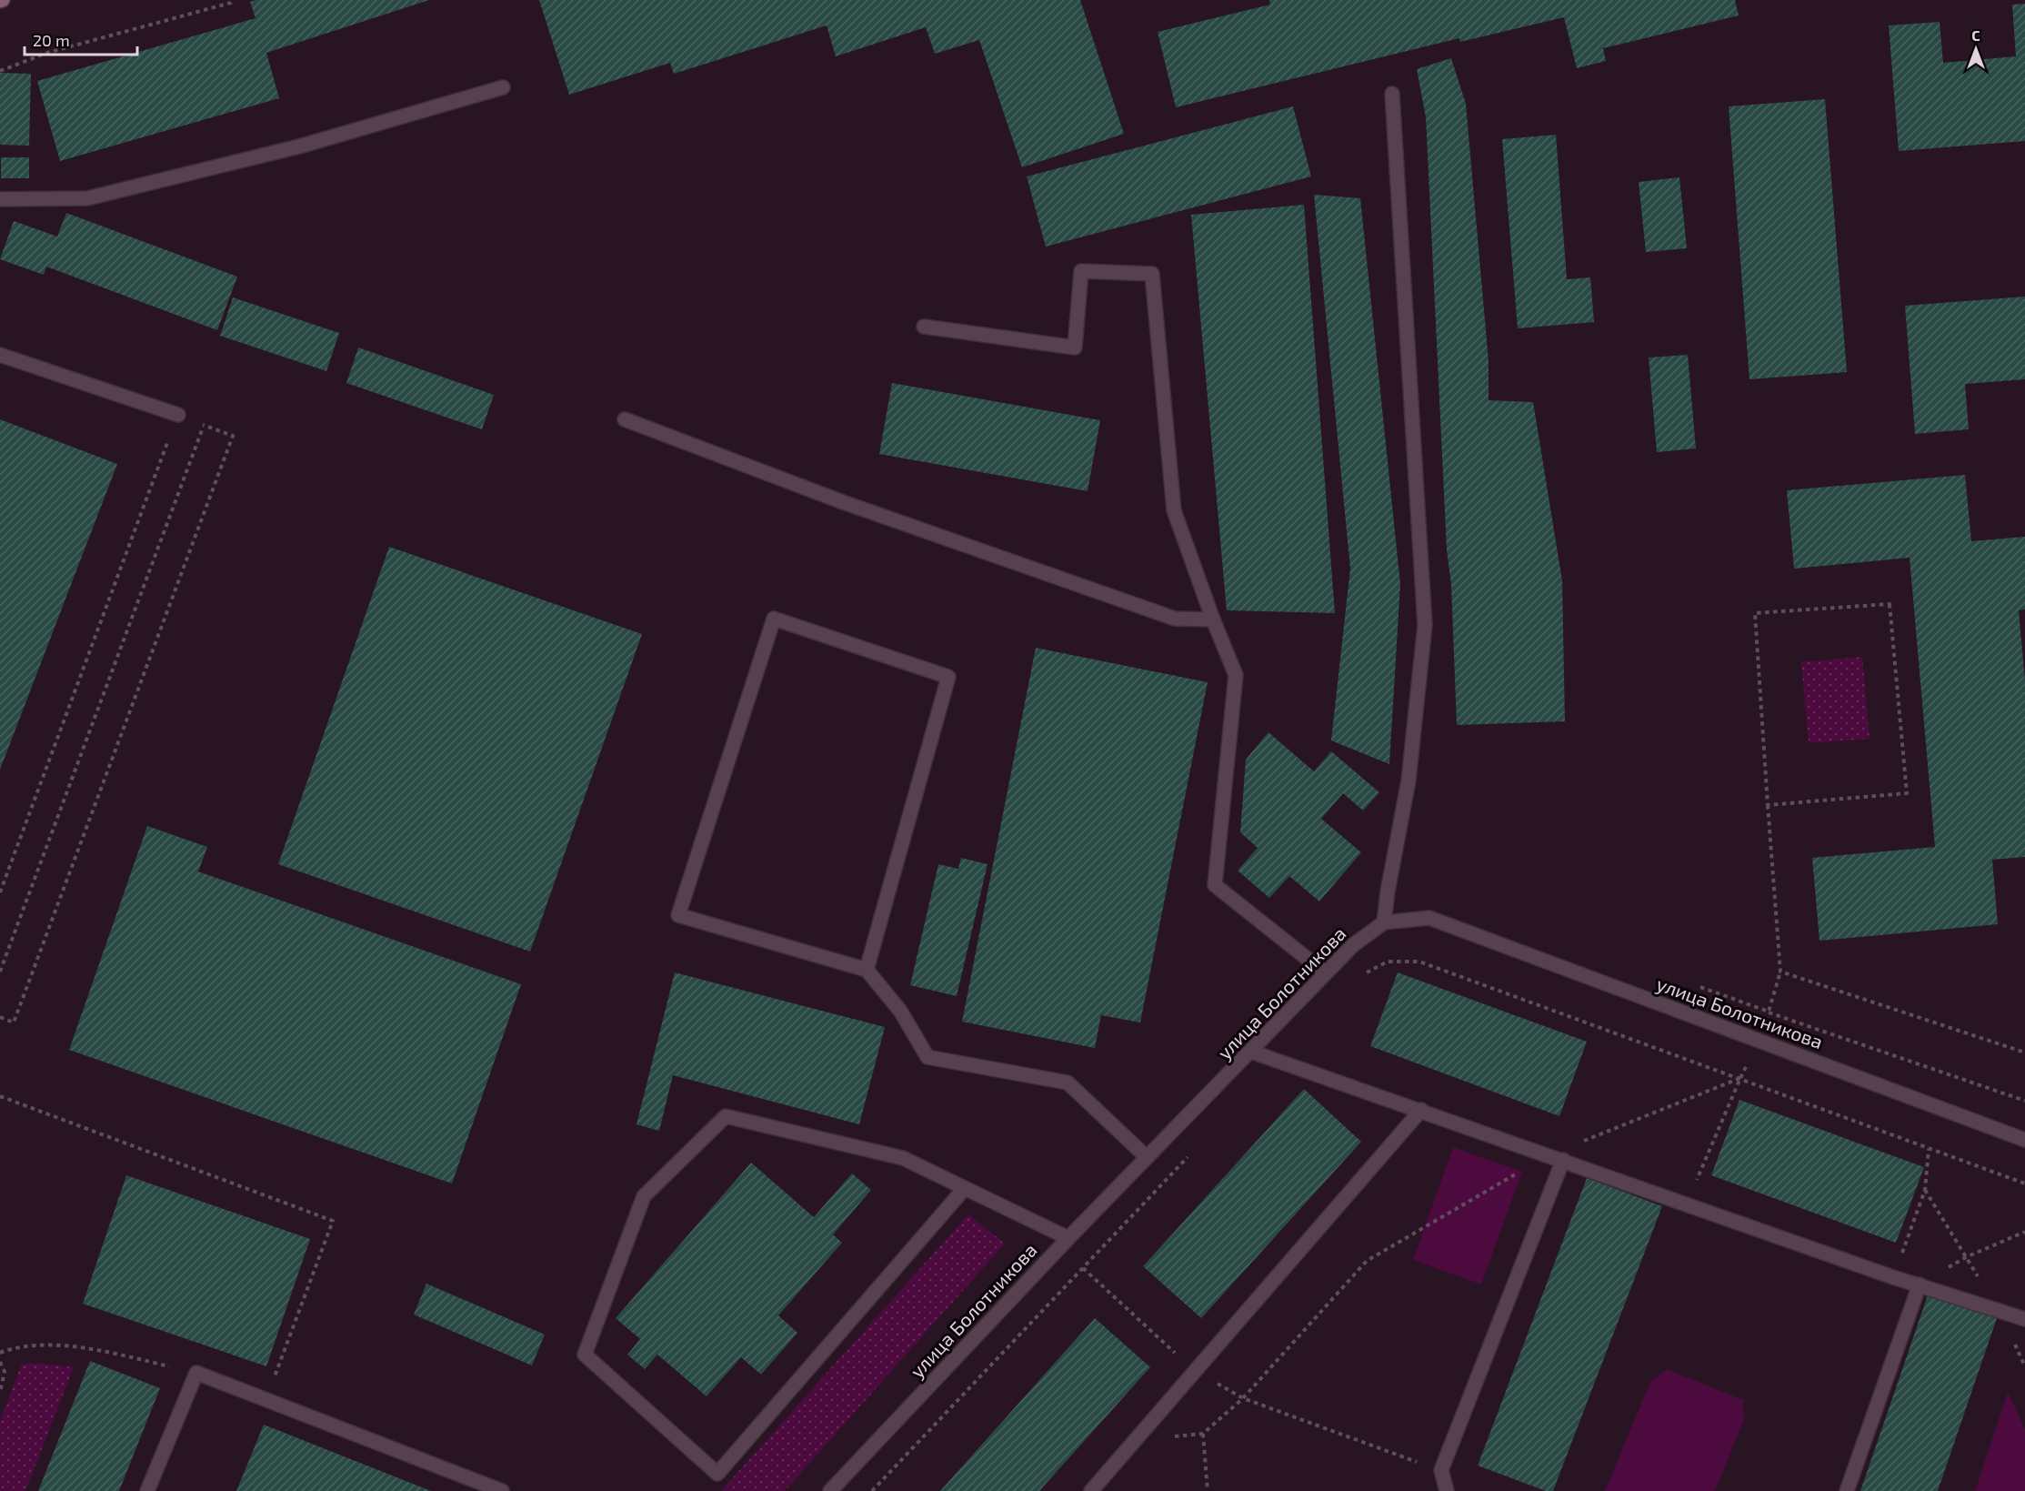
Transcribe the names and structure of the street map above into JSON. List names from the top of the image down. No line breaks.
{"streets":{"street":["улица Болотникова"]},"scale_bar":"20 m","north":"top"}
